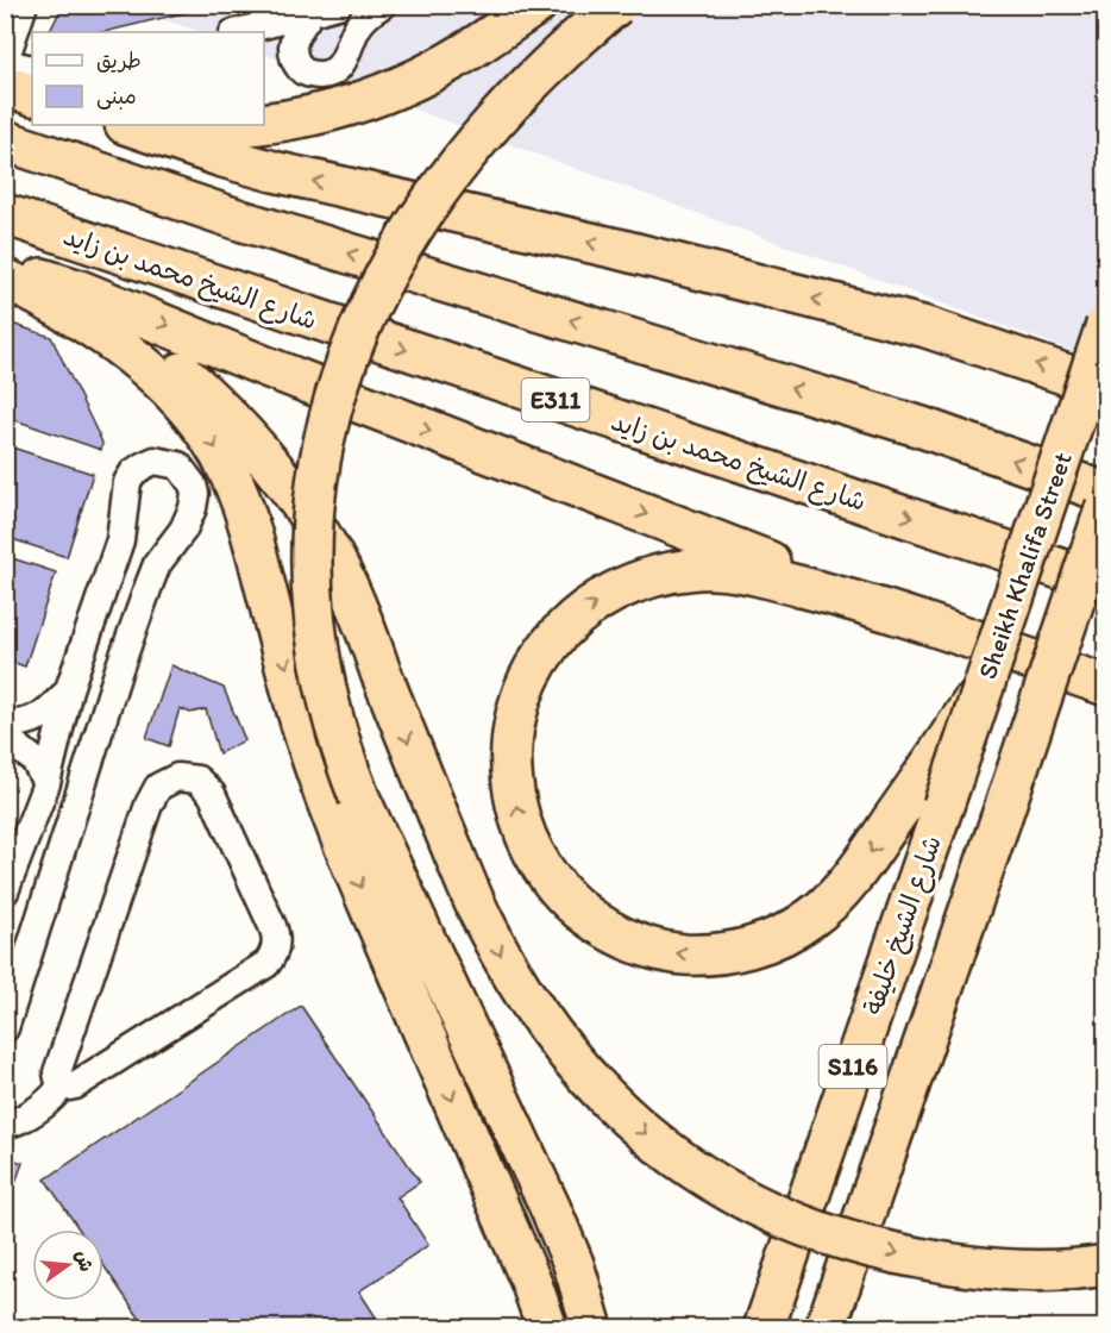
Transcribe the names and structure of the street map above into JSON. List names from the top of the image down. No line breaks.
{"streets":{"highway":["شارع الشيخ محمد بن زايد","E311","Sheikh Khalifa Street","شارع الشيخ خليفة","S116"]},"crossings":[["Sheikh Khalifa Street","شارع الشيخ خليفة"]],"legend":["طريق","مبنى"],"north":"right"}
